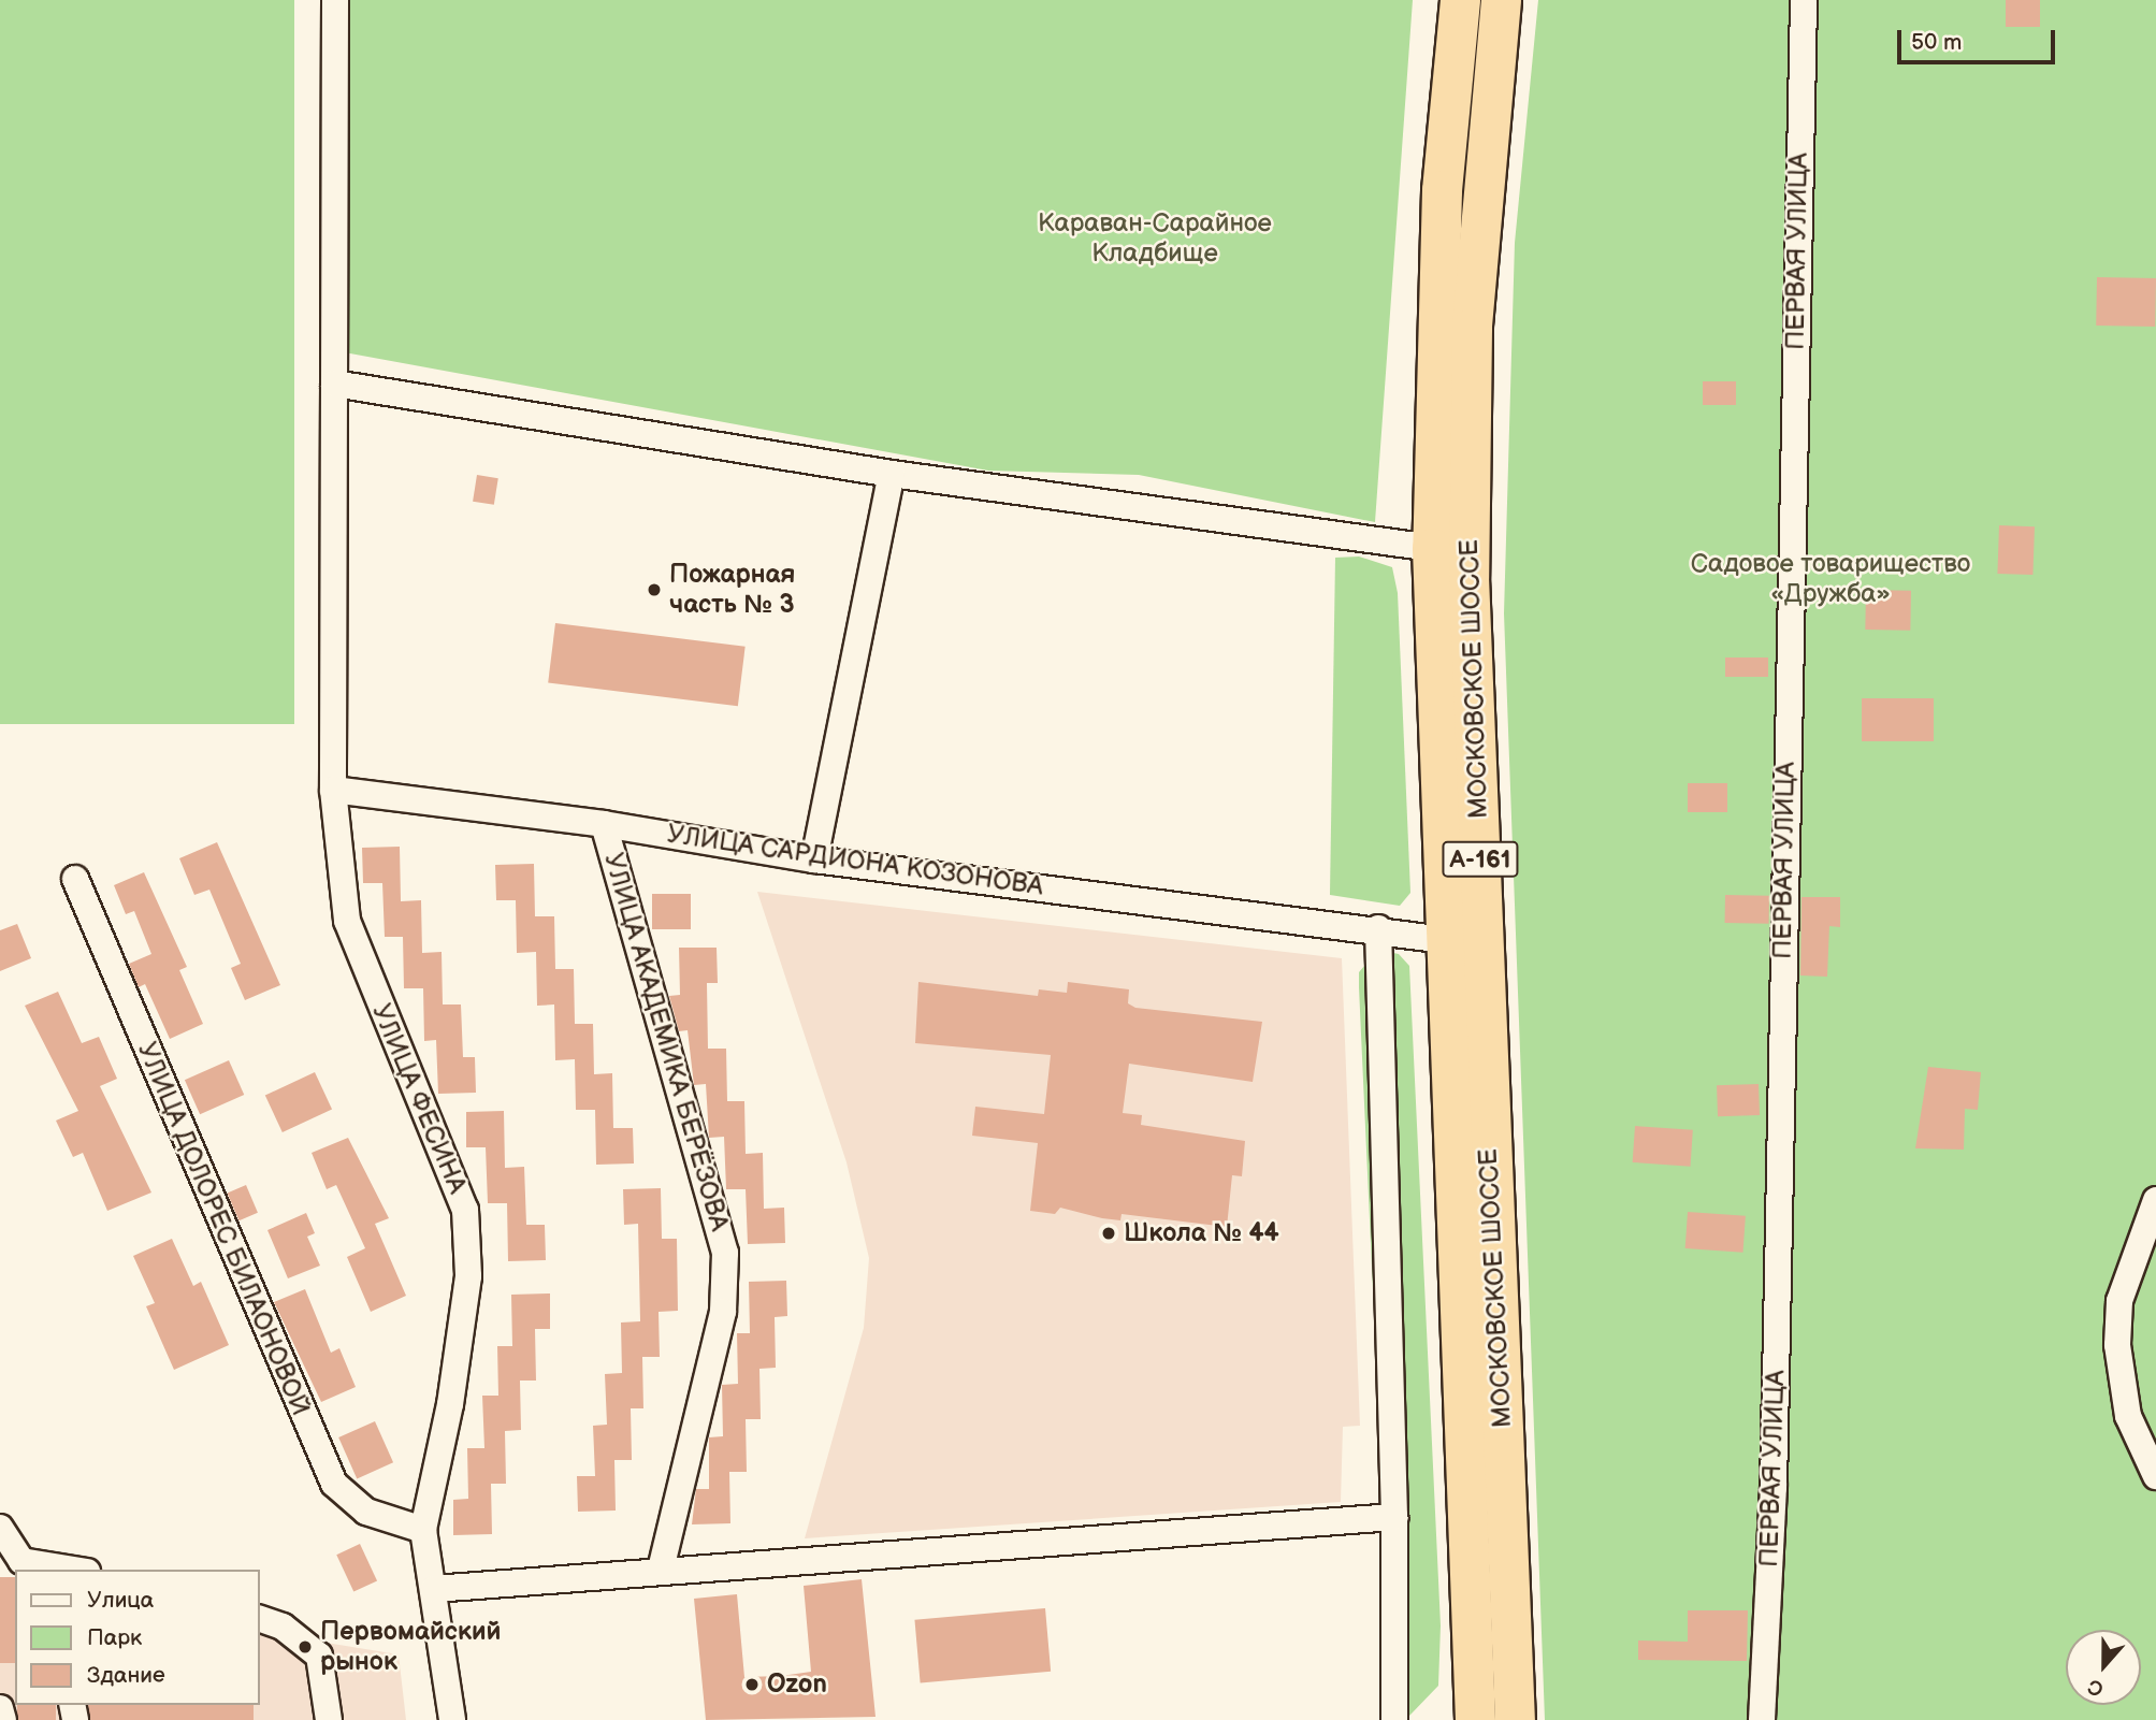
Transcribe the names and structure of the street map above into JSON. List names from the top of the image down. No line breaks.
{"streets":{"highway":["МОСКОВСКОЕ ШОССЕ","А-161"],"street":["ПЕРВАЯ УЛИЦА","УЛИЦА САРДИОНА КОЗОНОВА","УЛИЦА АКАДЕМИКА БЕРЁЗОВА","УЛИЦА ФЕСИНА","УЛИЦА ДОЛОРЕС БИЛАОНОВОЙ"]},"crossings":[["МОСКОВСКОЕ ШОССЕ","УЛИЦА САРДИОНА КОЗОНОВА"],["УЛИЦА САРДИОНА КОЗОНОВА","УЛИЦА АКАДЕМИКА БЕРЁЗОВА"],["УЛИЦА САРДИОНА КОЗОНОВА","УЛИЦА ФЕСИНА"],["УЛИЦА ФЕСИНА","УЛИЦА ДОЛОРЕС БИЛАОНОВОЙ"]],"parks":["Караван-Сарайное Кладбище","Садовое товарищество «Дружба»"],"places":["Пожарная часть № 3","Школа № 44","Первомайский рынок","Ozon"],"legend":["Улица","Парк","Здание"],"scale_bar":"50 m","north":"bottom"}
